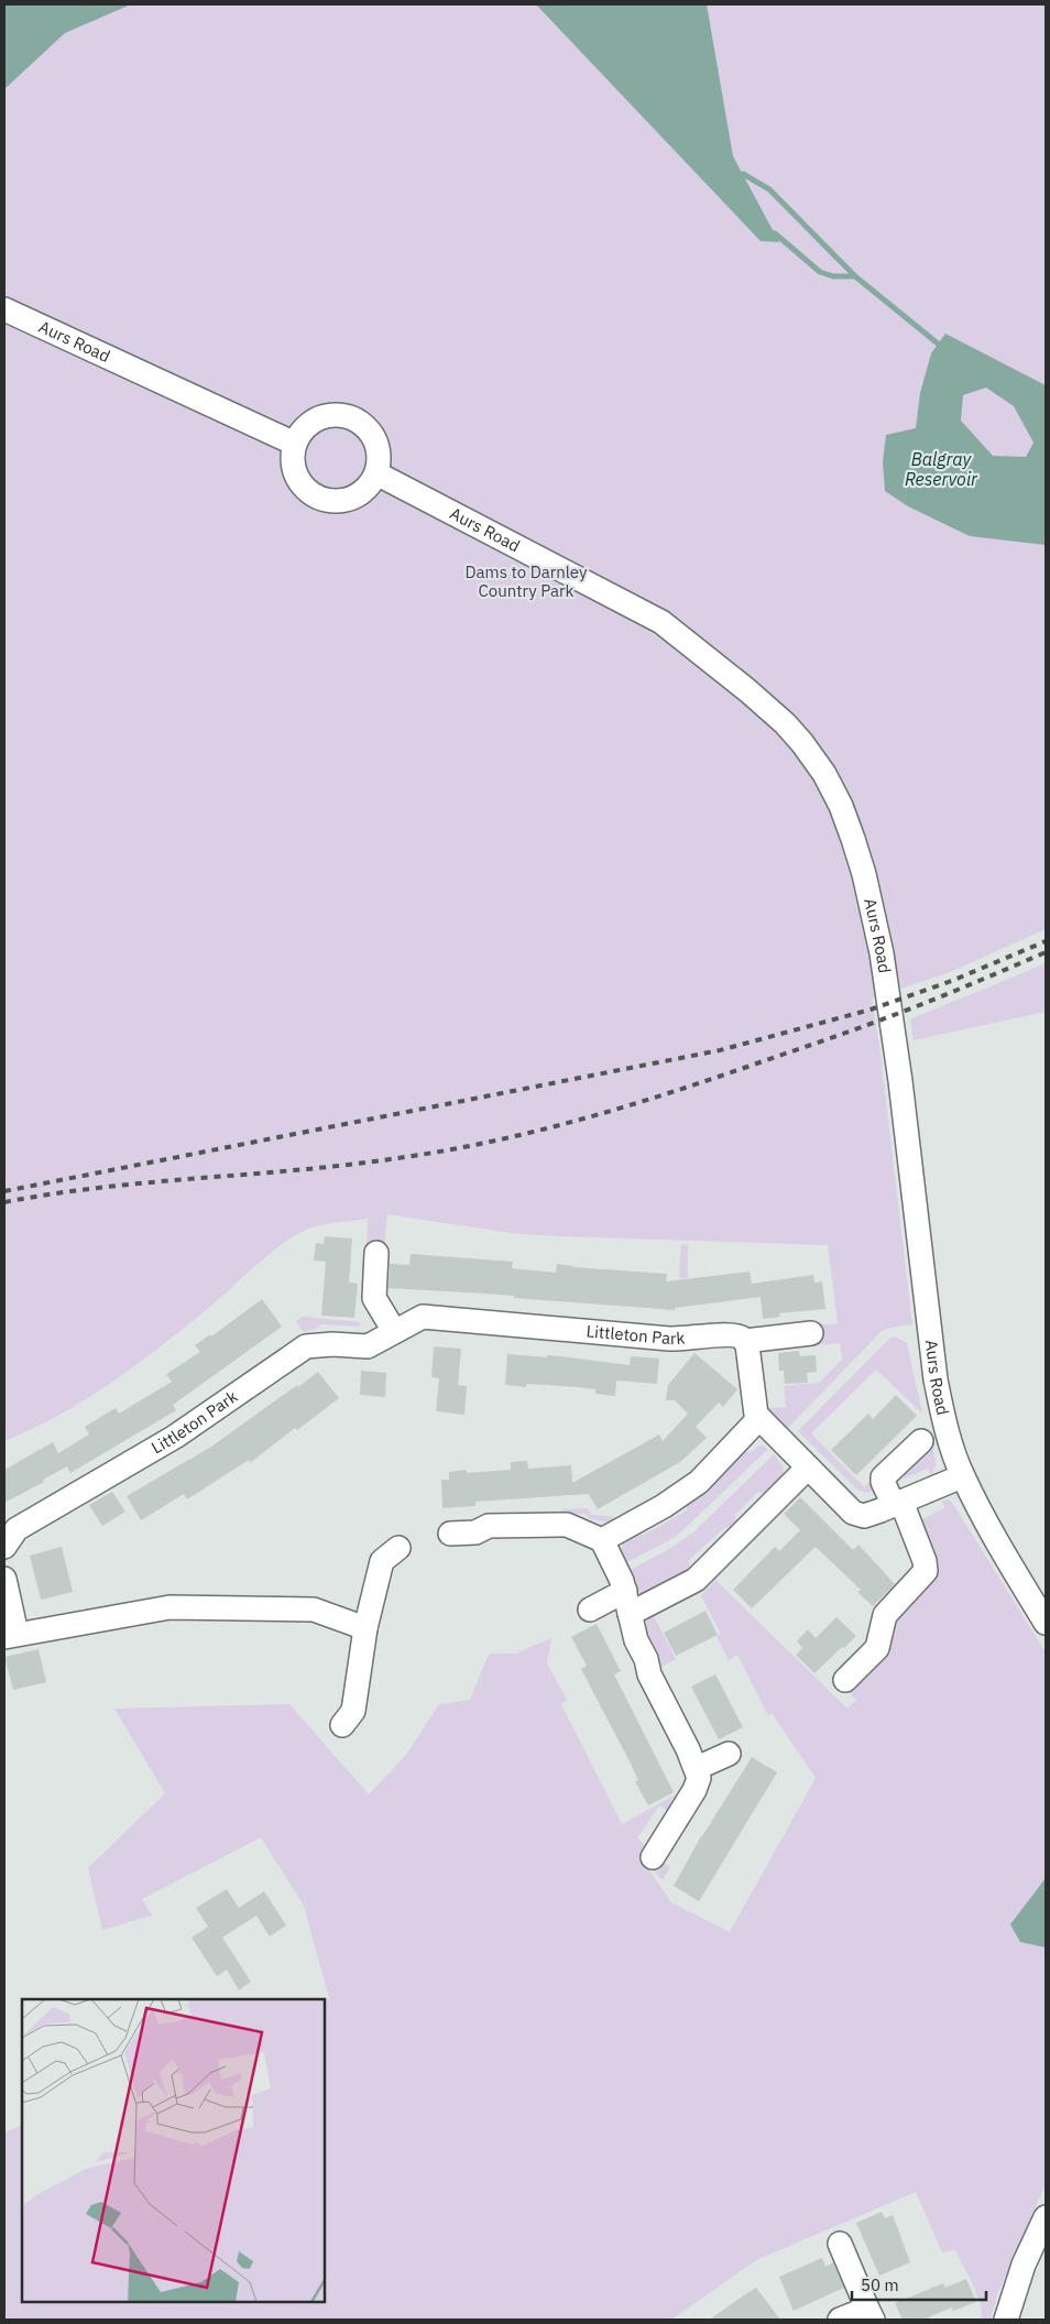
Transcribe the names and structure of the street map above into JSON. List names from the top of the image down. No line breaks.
{"streets":{"street":["Aurs Road","Littleton Park"]},"water":["Balgray Reservoir"],"parks":["Dams to Darnley Country Park"],"scale_bar":"50 m"}
